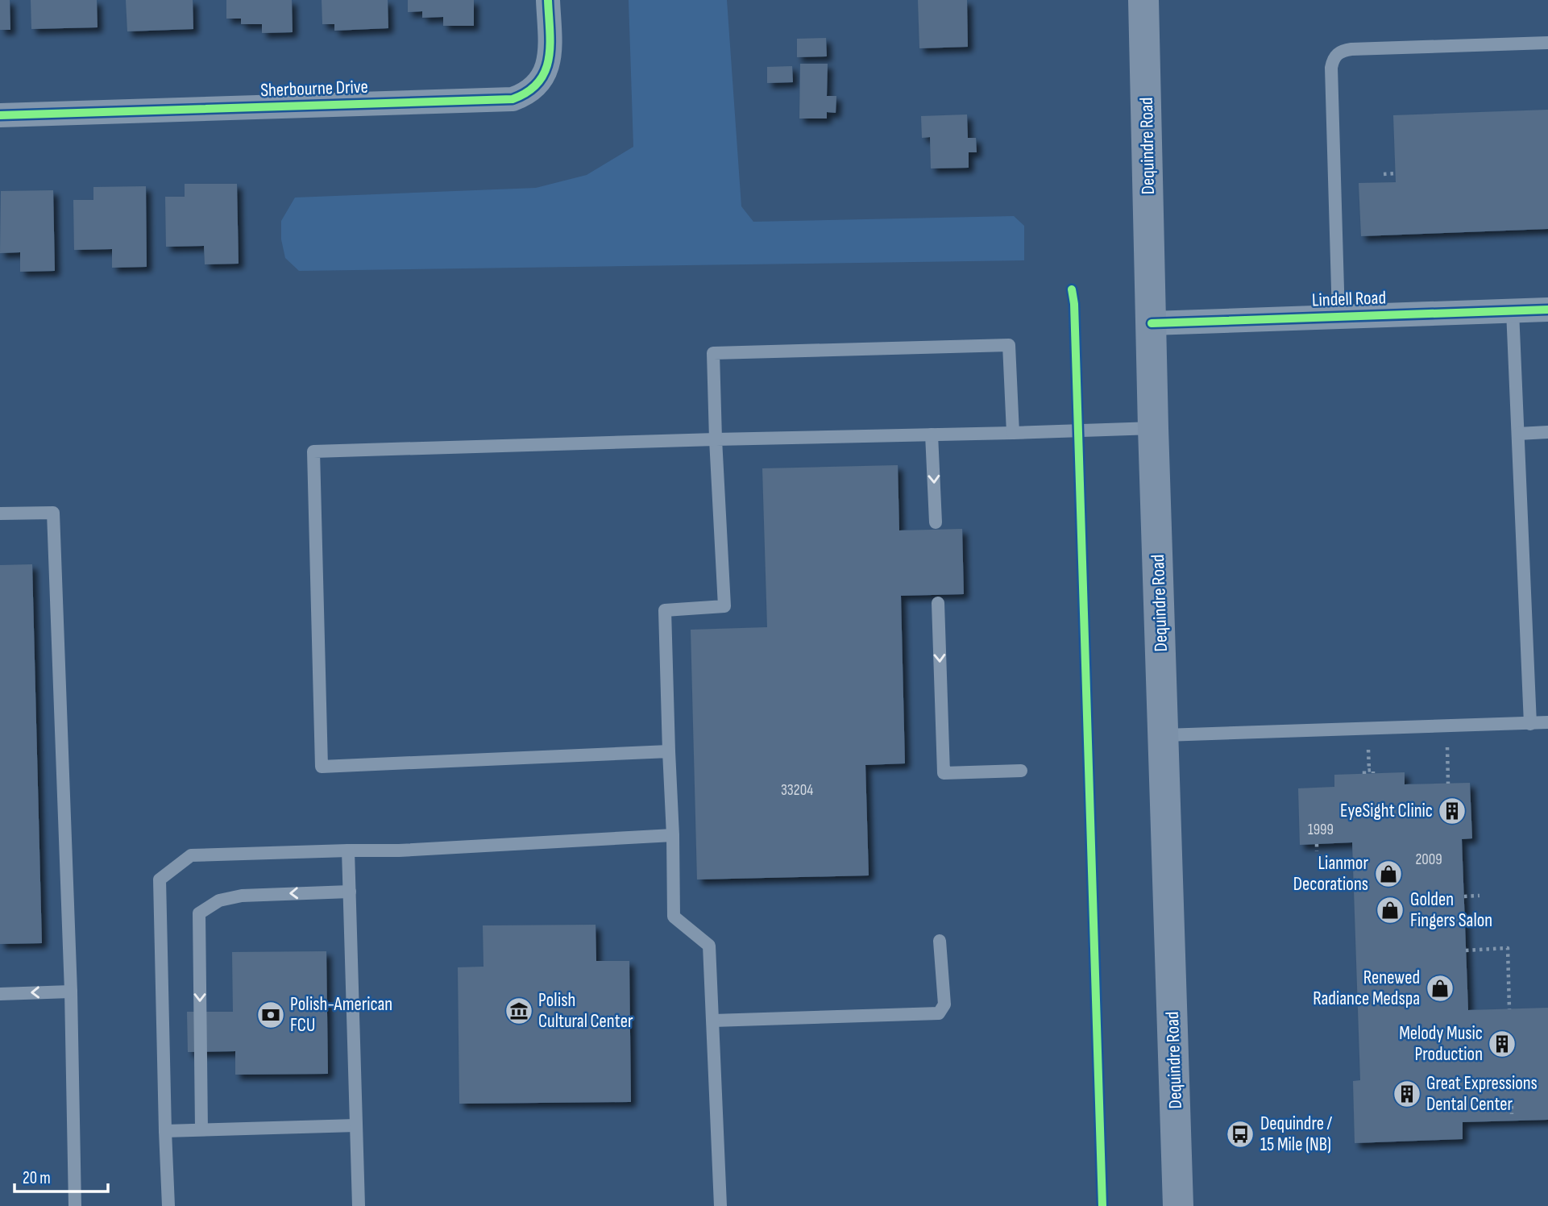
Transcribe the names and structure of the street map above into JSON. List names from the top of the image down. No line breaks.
{"streets":{"main road":["Dequindre Road"],"street":["Sherbourne Drive","Lindell Road"]},"crossings":[["Dequindre Road","Lindell Road"]],"places":{"building":["EyeSight Clinic","Melody Music Production","Great Expressions Dental Center"],"shop":["Lianmor Decorations","Golden Fingers Salon","Renewed Radiance Medspa"],"museum":["Polish Cultural Center"],"bank":["Polish-American FCU"],"bus stop":["Dequindre / 15 Mile (NB)"]},"house_numbers":["33204","1999","2009"],"scale_bar":"20 m"}
